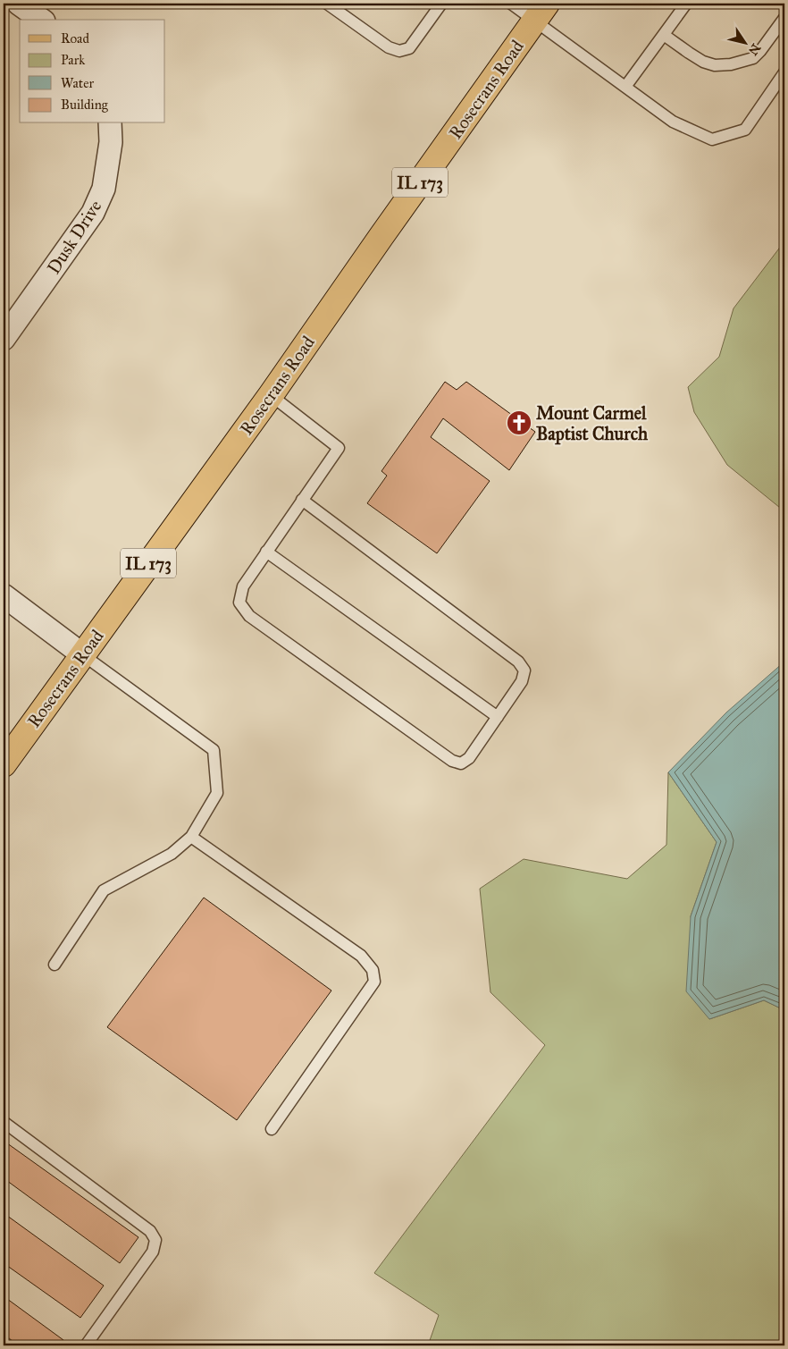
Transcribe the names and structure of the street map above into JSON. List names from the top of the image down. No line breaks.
{"streets":{"main road":["Rosecrans Road","IL 173"],"street":["Dusk Drive"]},"places":{"church":["Mount Carmel Baptist Church"]},"legend":["Road","Park","Water","Building"],"north":"bottom right"}
